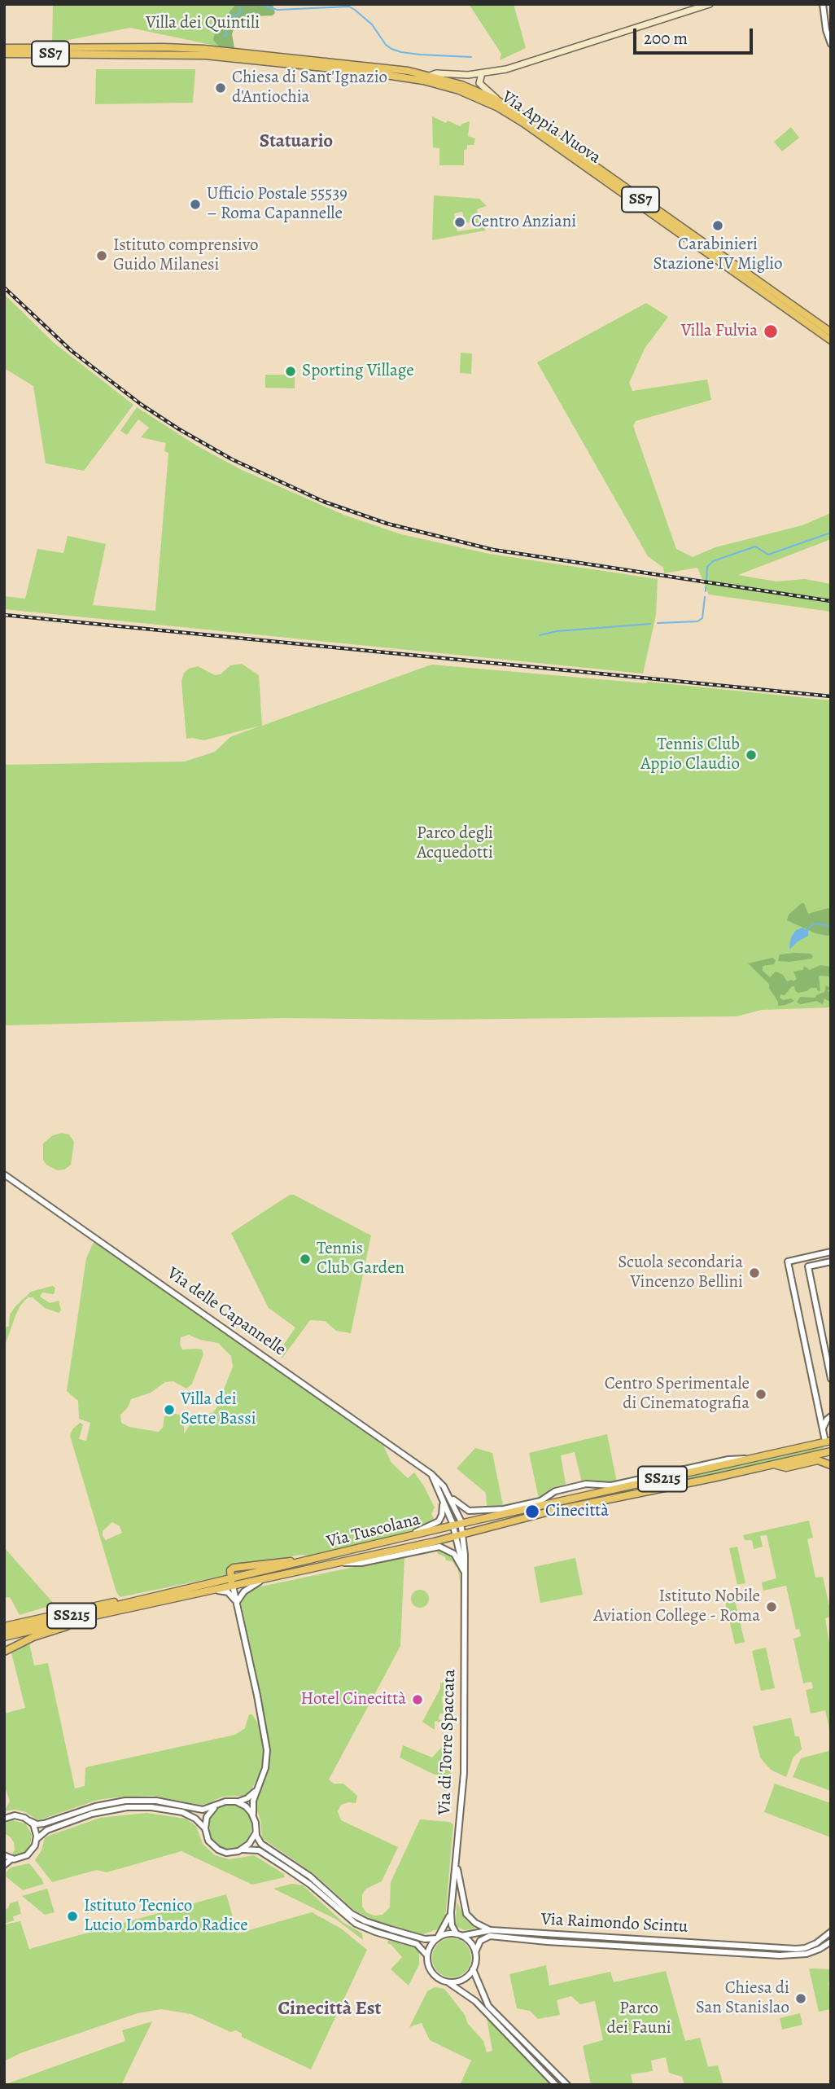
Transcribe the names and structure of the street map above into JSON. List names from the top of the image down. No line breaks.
{"streets":{"main road":["SS7","Via Appia Nuova","SS215","Via Tuscolana"],"street":["Via delle Capannelle","Via di Torre Spaccata","Via Raimondo Scintu"]},"crossings":[["Via delle Capannelle","Via Tuscolana"],["Via delle Capannelle","Via di Torre Spaccata"],["Via Tuscolana","Via di Torre Spaccata"],["Via di Torre Spaccata","Via Raimondo Scintu"]],"districts":["Statuario","Cinecittà Est"],"parks":["Villa dei Quintili","Parco degli Acquedotti","Parco dei Fauni"],"places":["Chiesa di Sant'Ignazio d'Antiochia","Ufficio Postale 55539 – Roma Capannelle","Centro Anziani","Carabinieri Stazione IV Miglio","Istituto comprensivo Guido Milanesi","Villa Fulvia","Sporting Village","Tennis Club Appio Claudio","Tennis Club Garden","Scuola secondaria Vincenzo Bellini","Centro Sperimentale di Cinematografia","Villa dei Sette Bassi","Cinecittà","Istituto Nobile Aviation College - Roma","Hotel Cinecittà","Istituto Tecnico Lucio Lombardo Radice","Chiesa di San Stanislao"],"scale_bar":"200 m"}
